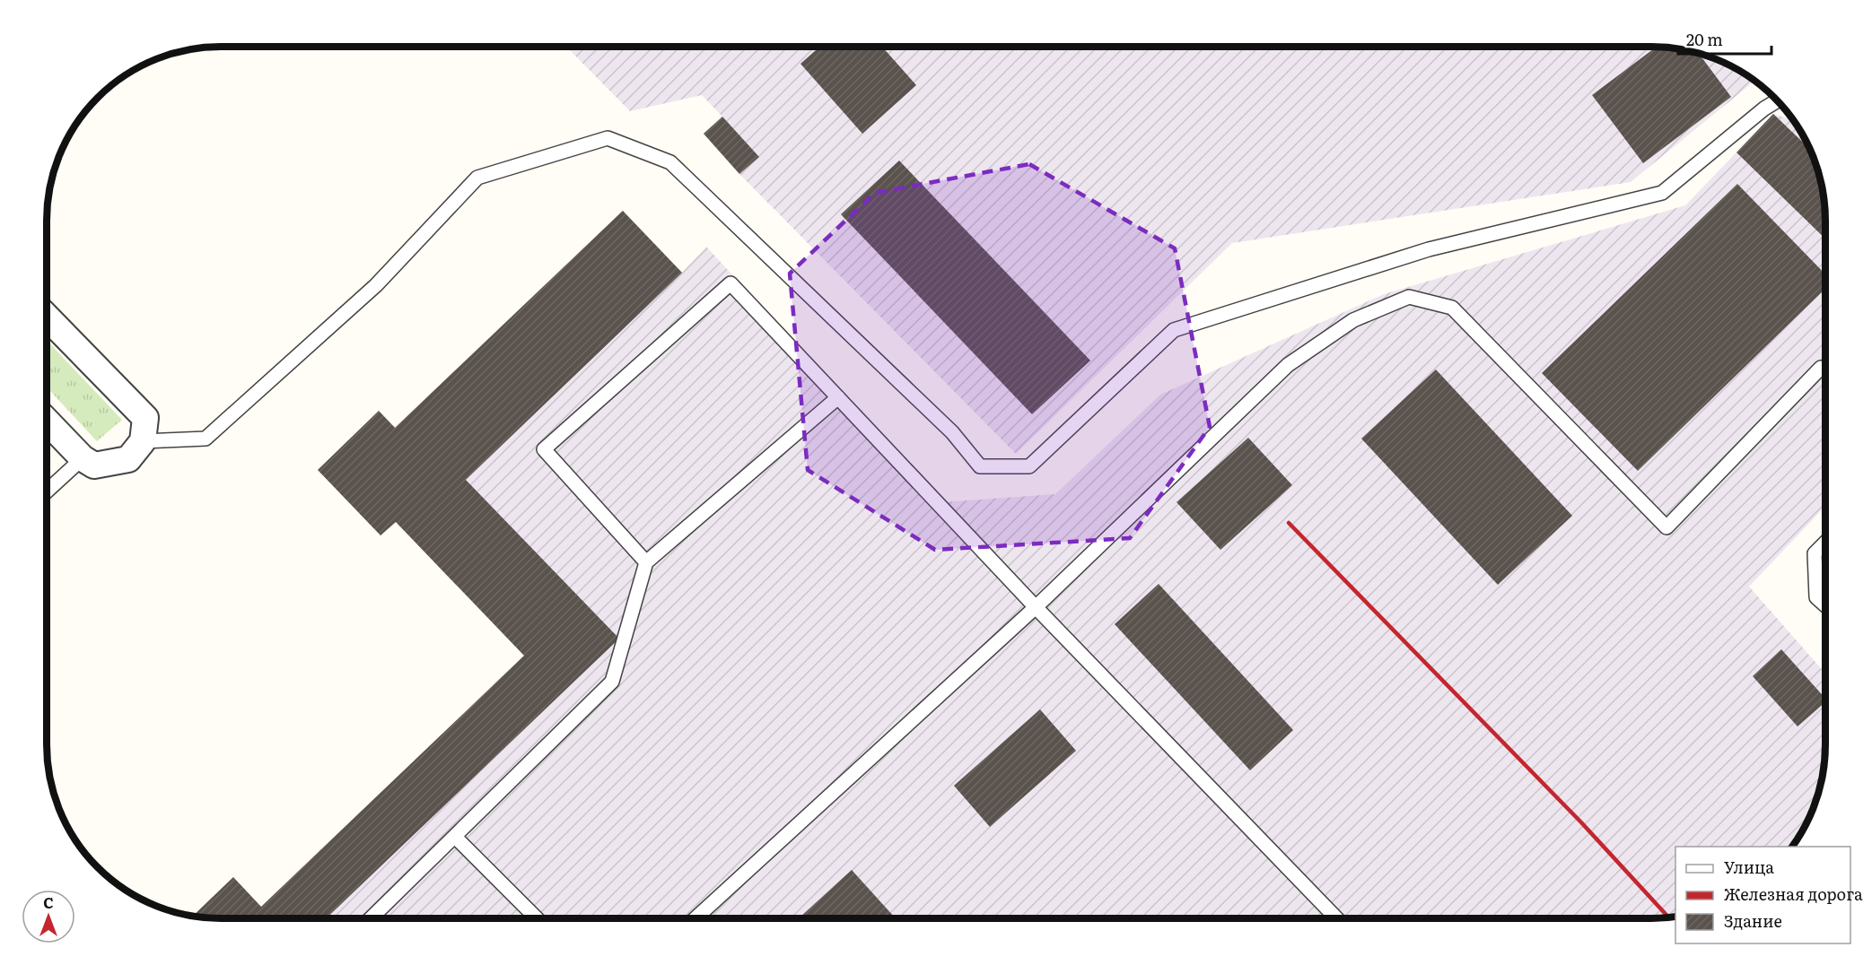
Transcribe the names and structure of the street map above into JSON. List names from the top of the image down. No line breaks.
{"legend":["Улица","Железная дорога","Здание"],"scale_bar":"20 m","north":"top"}
